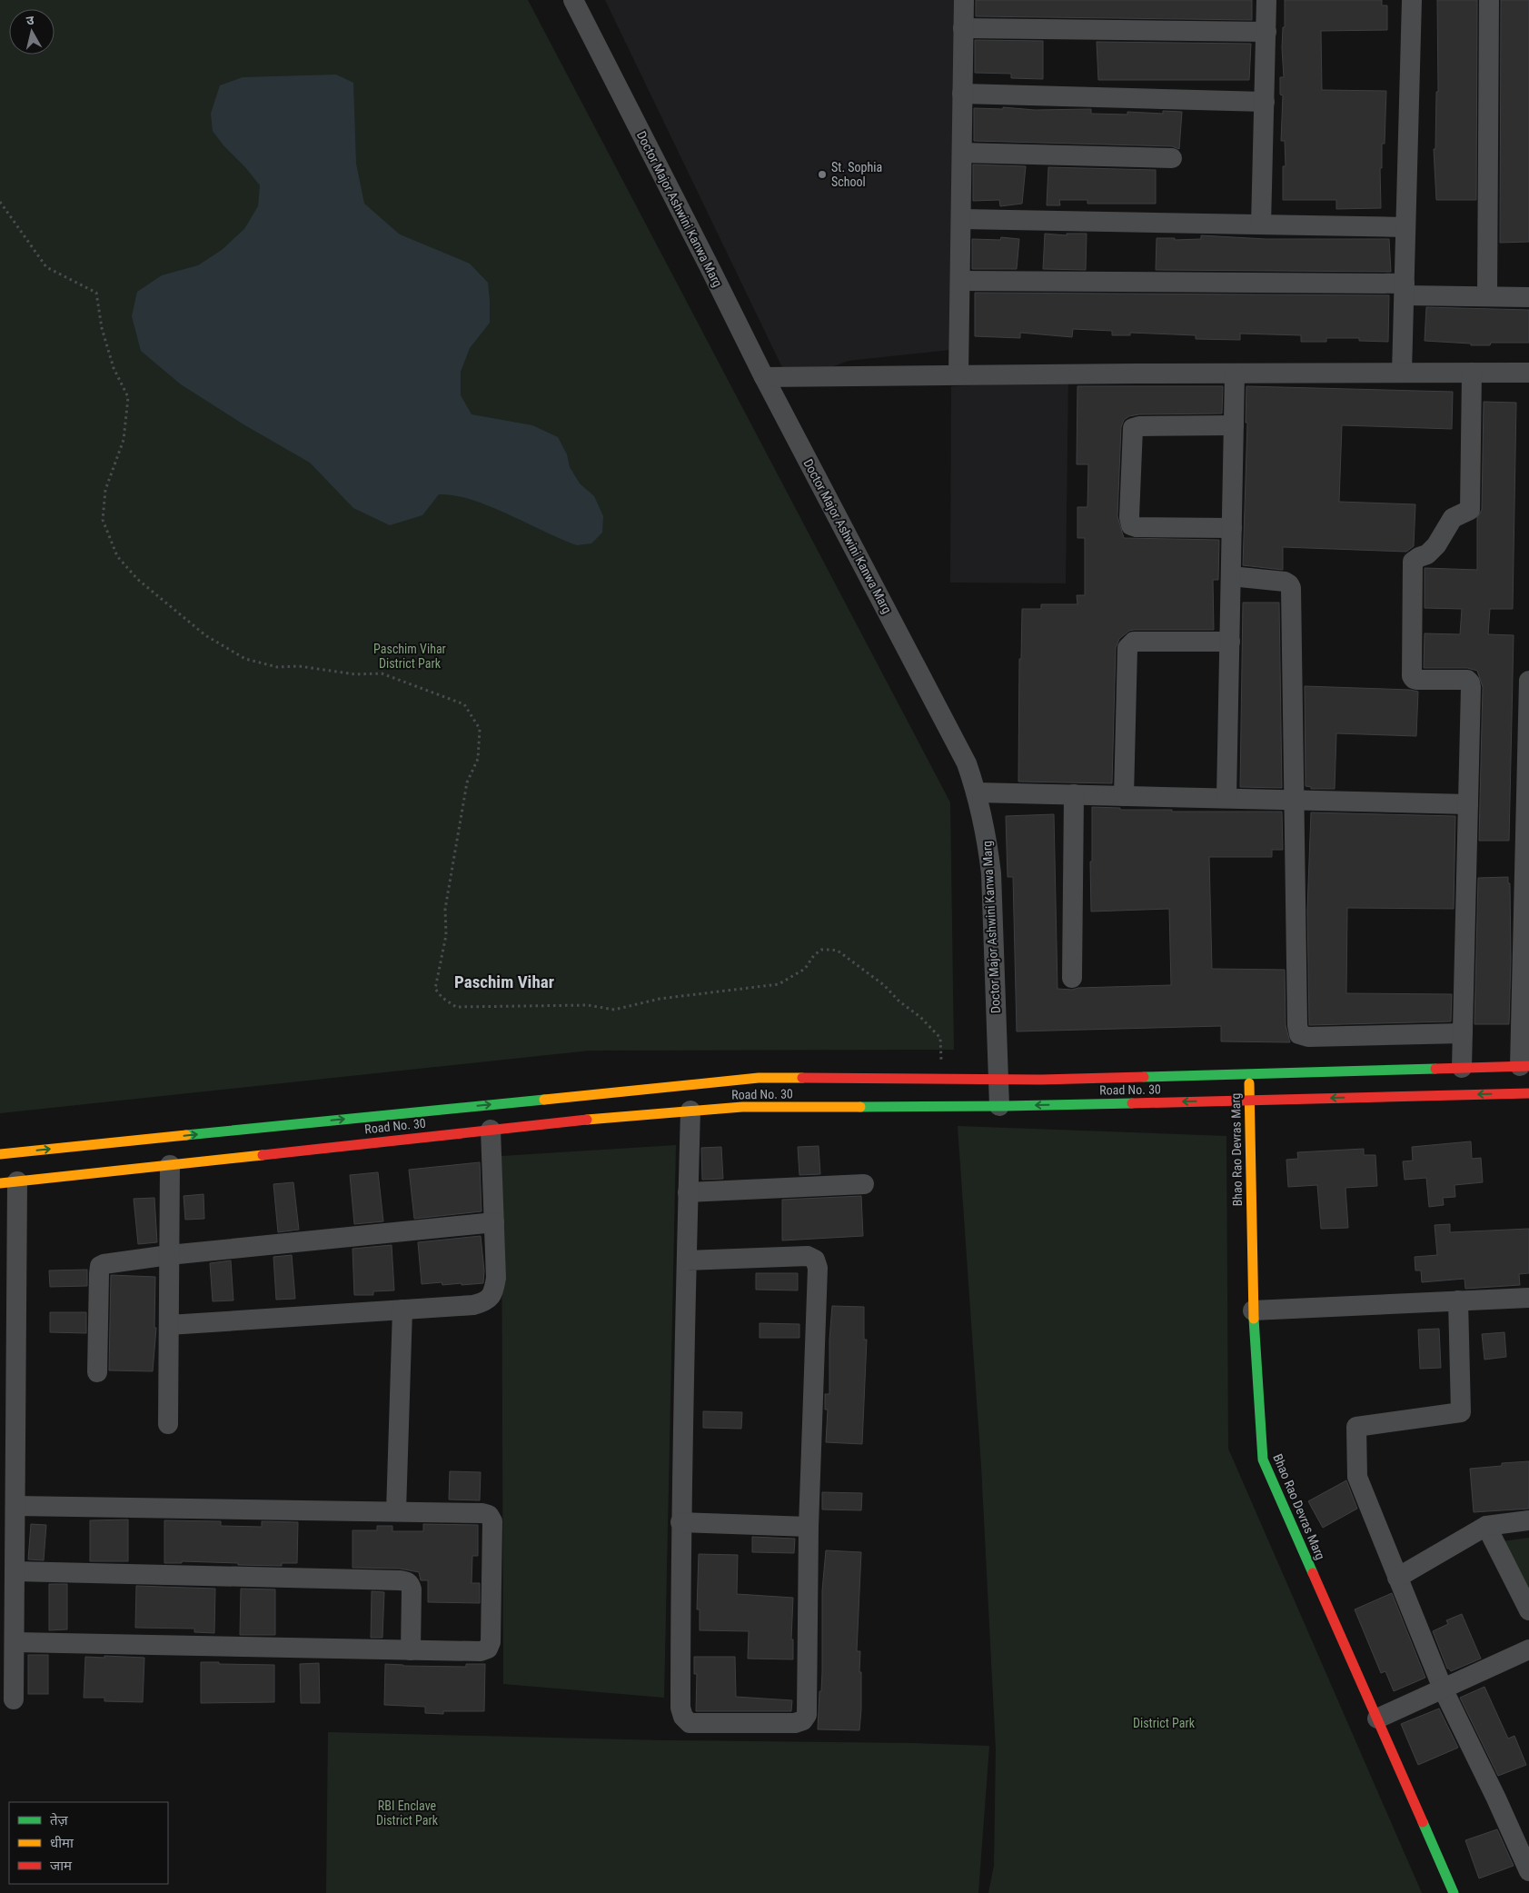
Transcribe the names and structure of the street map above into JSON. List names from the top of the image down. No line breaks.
{"streets":{"street":["Doctor Major Ashwini Kanwa Marg","Road No. 30","Bhao Rao Devras Marg"]},"crossings":[["Doctor Major Ashwini Kanwa Marg","Road No. 30"],["Road No. 30","Bhao Rao Devras Marg"]],"districts":["Paschim Vihar"],"parks":["Paschim Vihar District Park","District Park","RBI Enclave District Park"],"places":["St. Sophia School"],"legend":["तेज़","धीमा","जाम"],"north":"top"}
